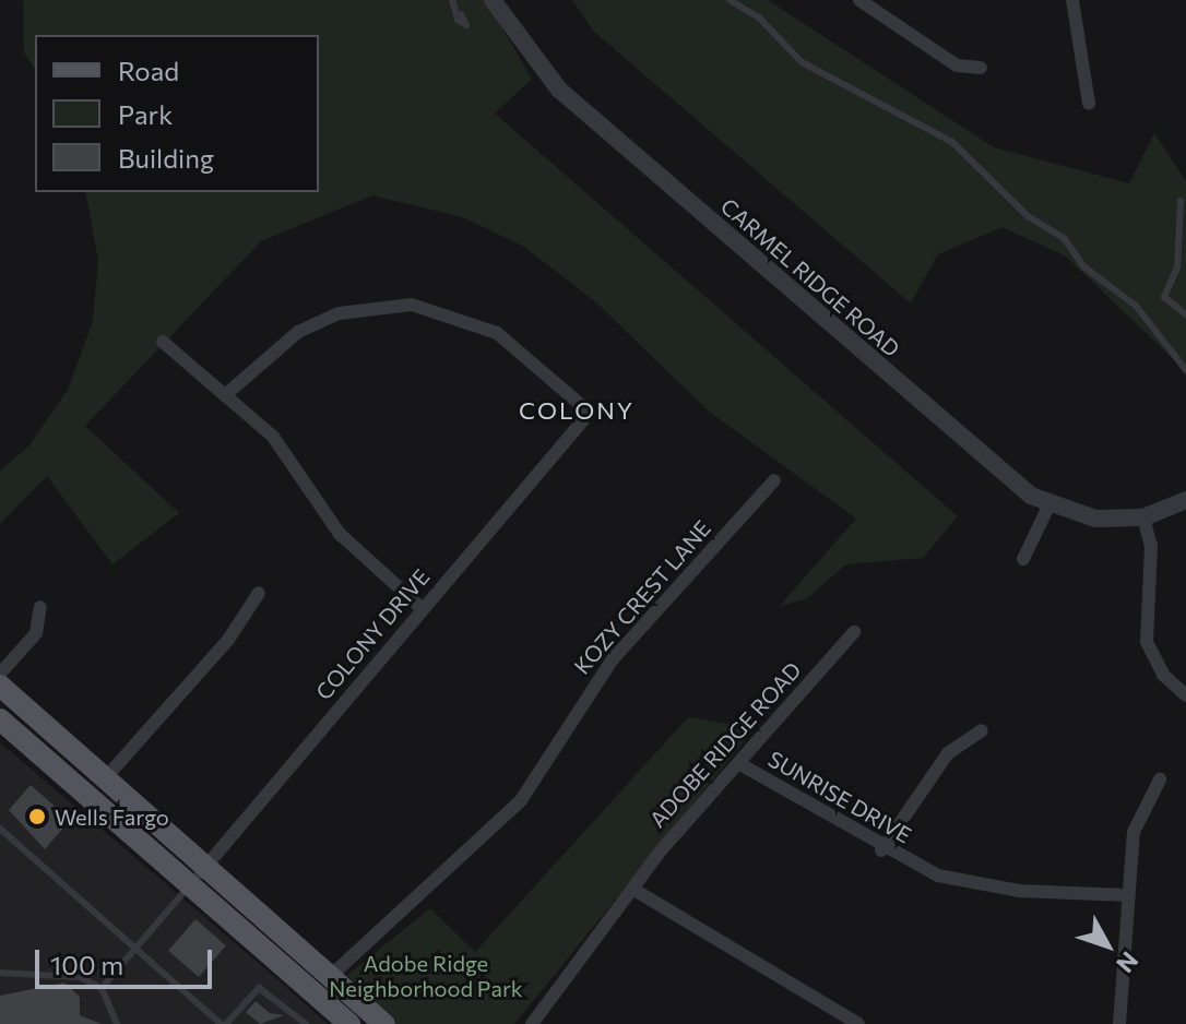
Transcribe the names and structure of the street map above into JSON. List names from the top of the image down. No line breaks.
{"streets":{"street":["CARMEL RIDGE ROAD","KOZY CREST LANE","COLONY DRIVE","ADOBE RIDGE ROAD","SUNRISE DRIVE"]},"crossings":[["ADOBE RIDGE ROAD","SUNRISE DRIVE"]],"districts":["COLONY"],"parks":["Adobe Ridge Neighborhood Park"],"places":["Wells Fargo"],"legend":["Road","Park","Building"],"scale_bar":"100 m","north":"bottom right"}
